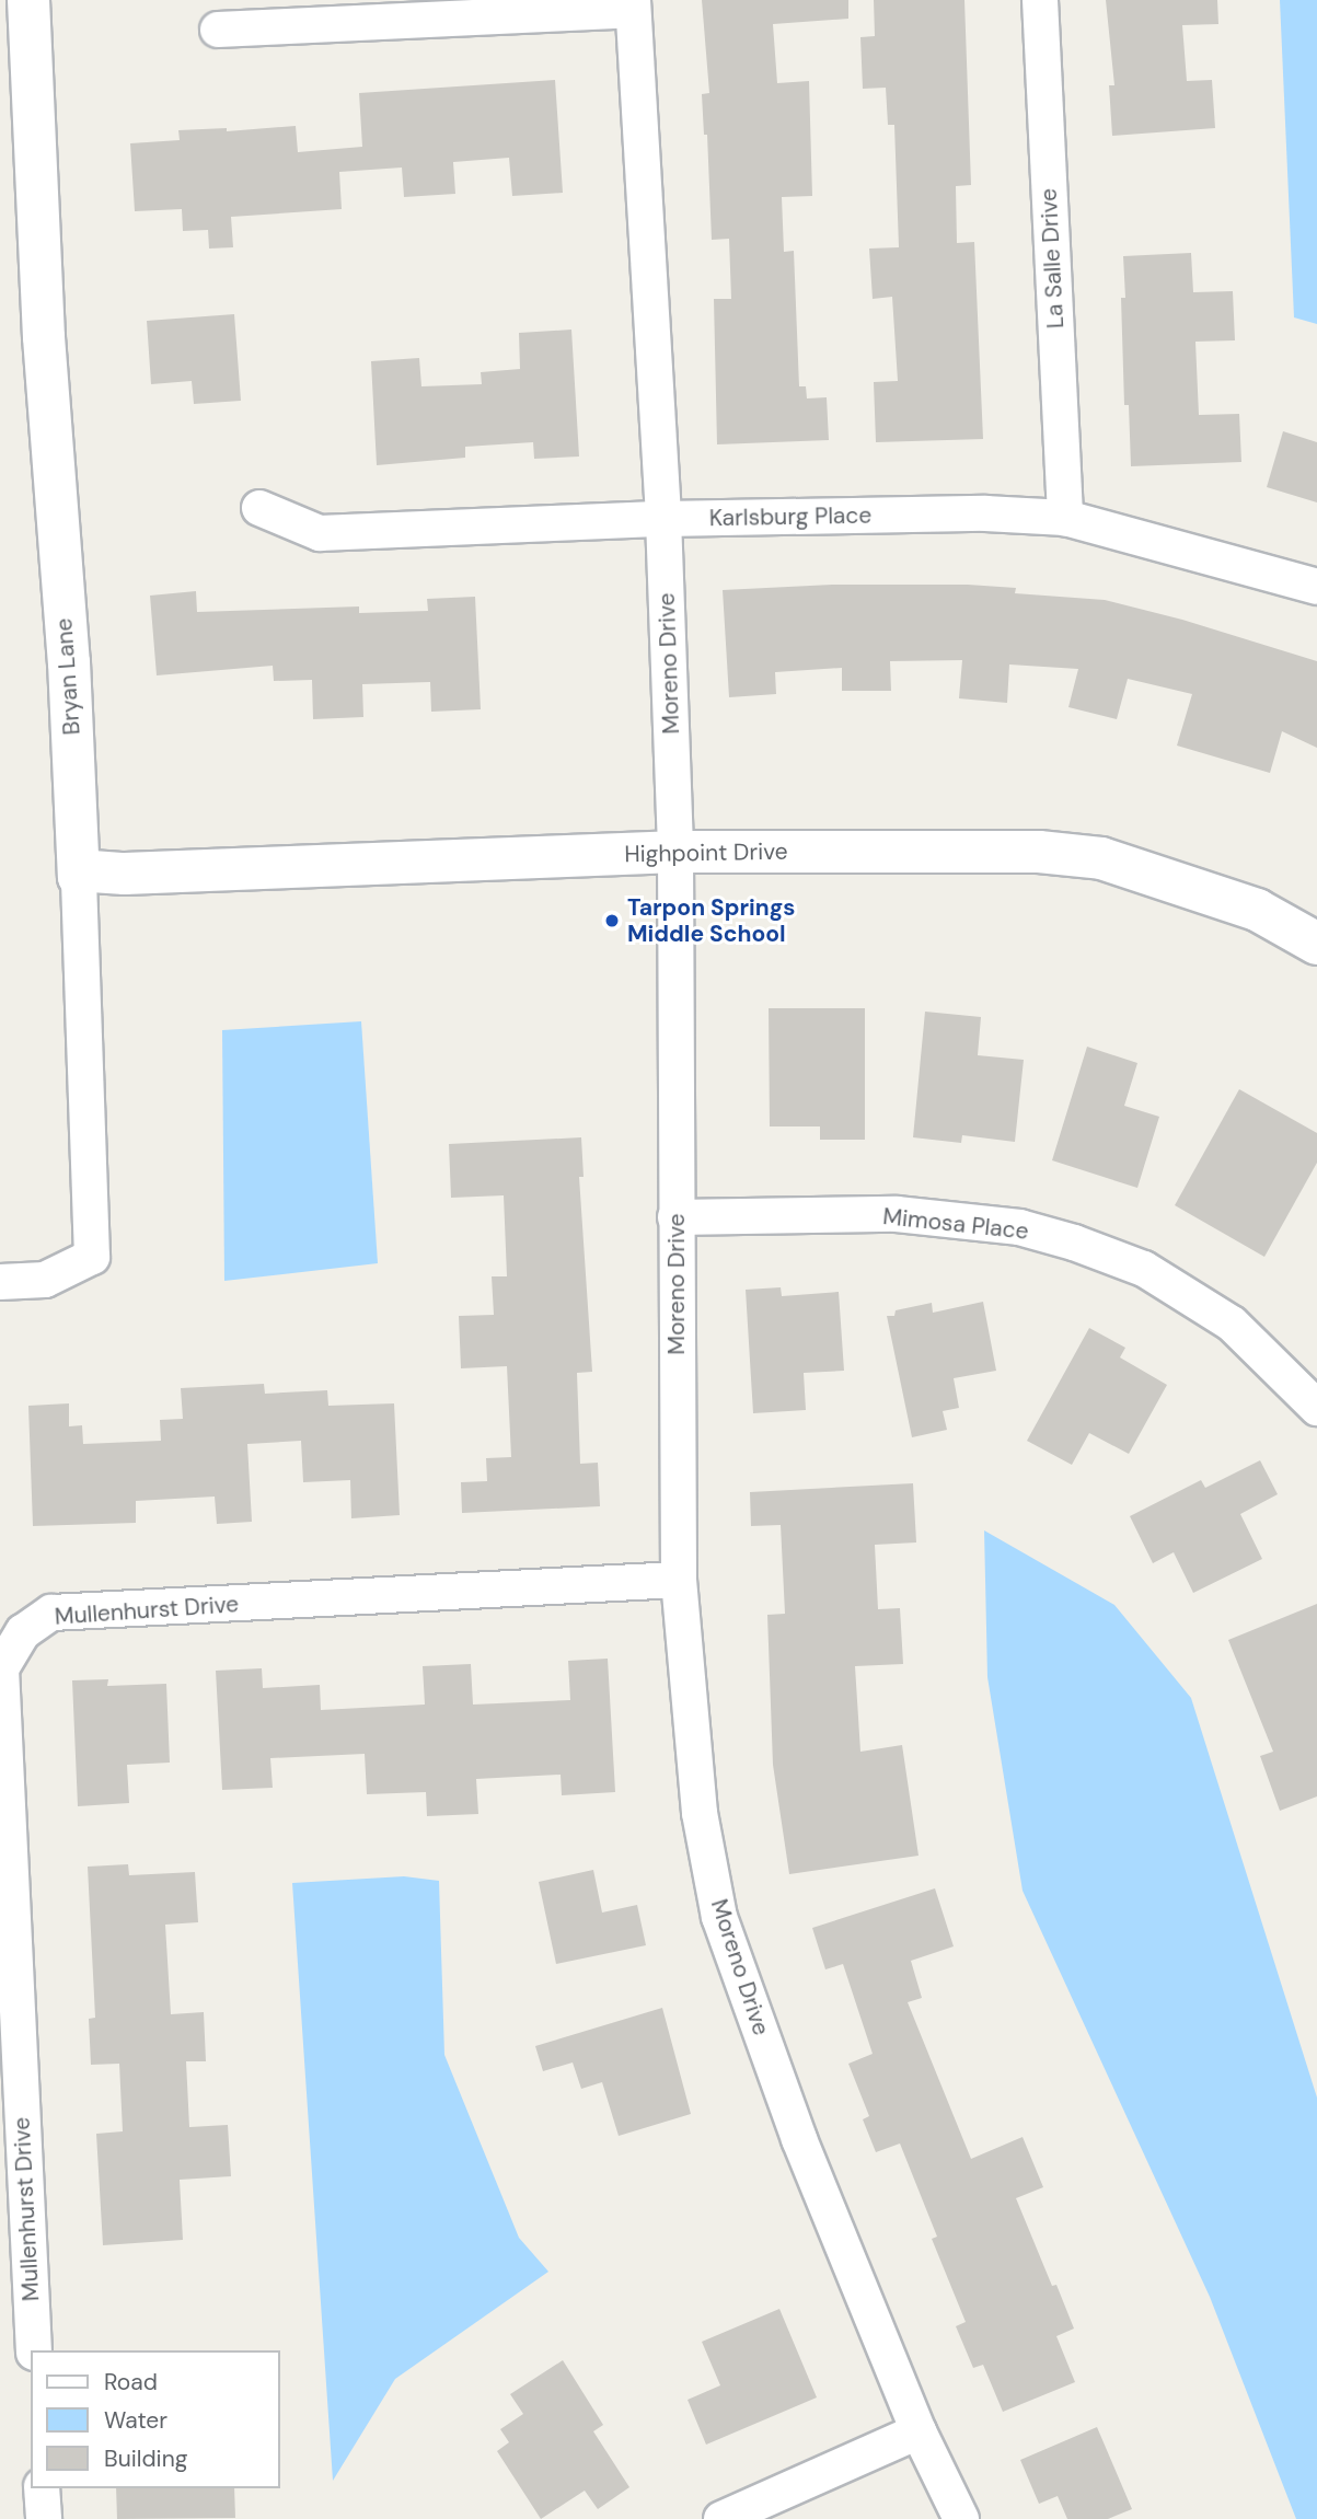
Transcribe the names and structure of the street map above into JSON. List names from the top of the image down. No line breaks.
{"streets":{"street":["La Salle Drive","Karlsburg Place","Moreno Drive","Bryan Lane","Highpoint Drive","Mimosa Place","Mullenhurst Drive"]},"crossings":[["La Salle Drive","Karlsburg Place"],["Karlsburg Place","Moreno Drive"],["Moreno Drive","Highpoint Drive"],["Moreno Drive","Mimosa Place"],["Moreno Drive","Mullenhurst Drive"],["Bryan Lane","Highpoint Drive"]],"places":["Tarpon Springs Middle School"],"legend":["Road","Water","Building"]}
